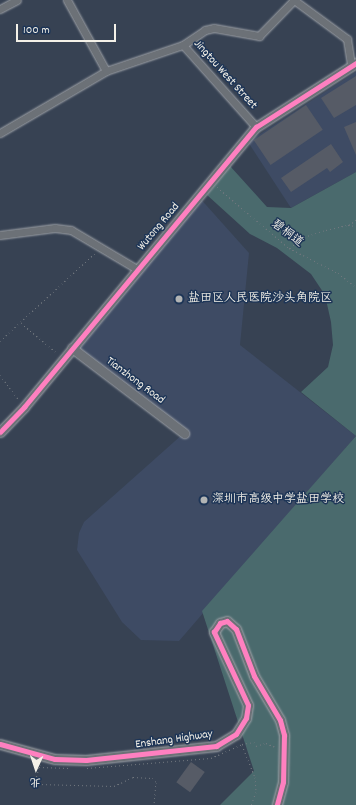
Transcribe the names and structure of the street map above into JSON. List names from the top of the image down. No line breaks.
{"streets":{"street":["Jingtou West Street","Wutong Road","Tianzhong Road","Enshang Highway"],"path":["碧桐道"]},"crossings":[["Jingtou West Street","Wutong Road"],["Wutong Road","Tianzhong Road"]],"places":["盐田区人民医院沙头角院区","深圳市高级中学盐田学校"],"scale_bar":"100 m","north":"bottom"}
